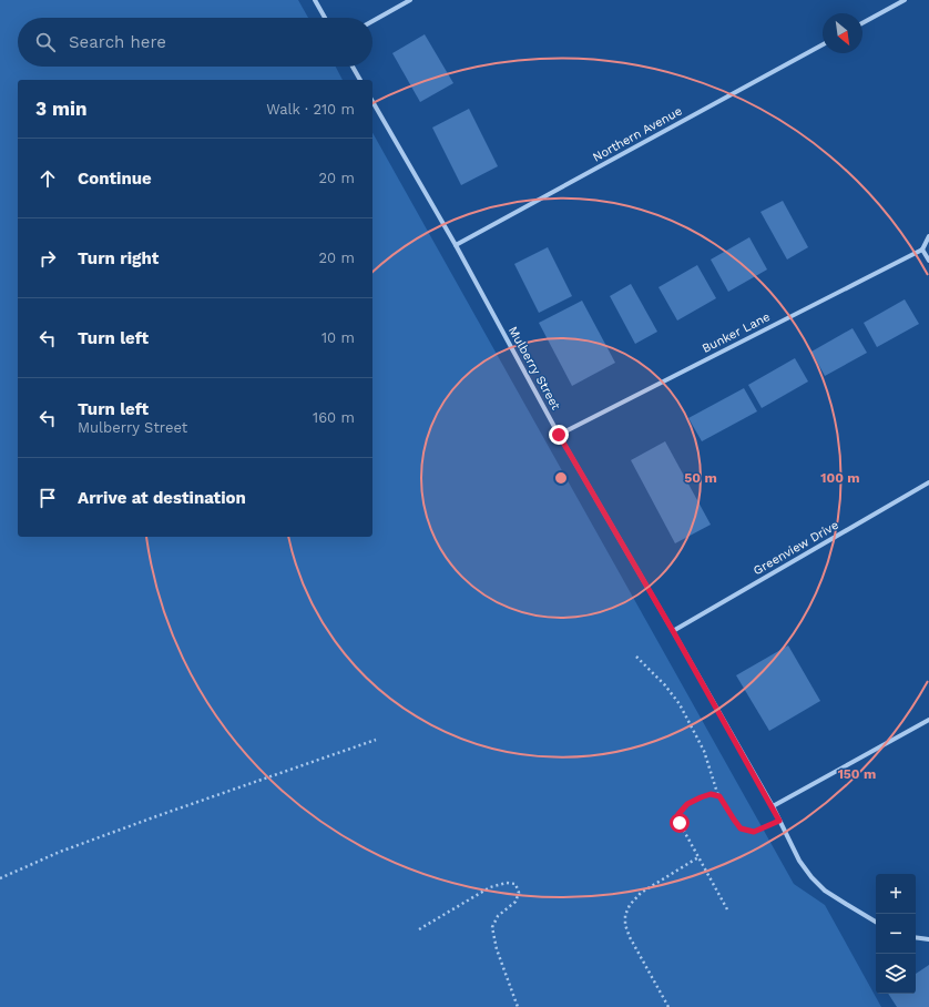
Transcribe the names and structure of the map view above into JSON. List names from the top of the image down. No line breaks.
{"streets":{"street":["Northern Avenue","Bunker Lane","Mulberry Street","Greenview Drive"]},"crossings":[["Northern Avenue","Mulberry Street"],["Bunker Lane","Mulberry Street"],["Mulberry Street","Greenview Drive"]],"north":"bottom right","page":{"search":"Search here","heading":["3 min","Walk · 210 m"],"list":[["Continue","20 m"],["Turn right","20 m"],["Turn left","10 m"],["Turn left","Mulberry Street","160 m"],"Arrive at destination"],"map_buttons":["+","−"]},"rings":["50 m","100 m","150 m"]}
